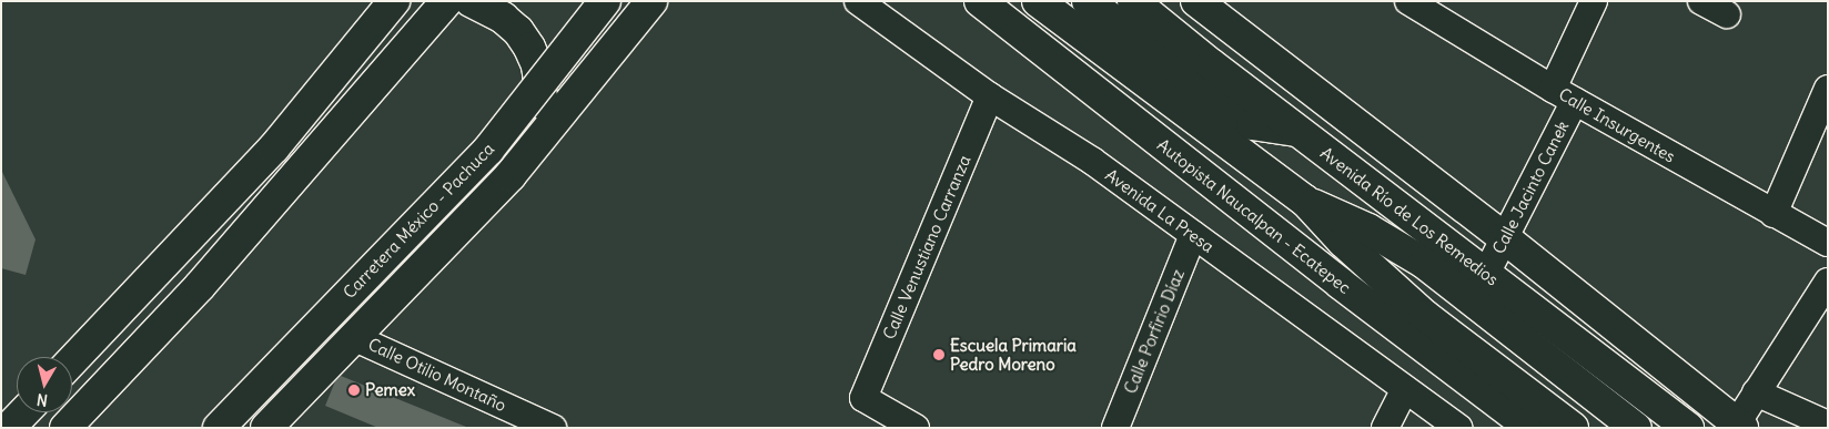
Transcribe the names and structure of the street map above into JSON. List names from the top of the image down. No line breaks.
{"streets":{"highway":["Autopista Naucalpan - Ecatepec","Avenida Río de Los Remedios","Carretera México - Pachuca"],"street":["Calle Insurgentes","Calle Jacinto Canek","Avenida La Presa","Calle Venustiano Carranza","Calle Porfirio Díaz","Calle Otilio Montaño"]},"crossings":[["Calle Insurgentes","Calle Jacinto Canek"],["Calle Jacinto Canek","Avenida Río de Los Remedios"],["Avenida La Presa","Calle Venustiano Carranza"],["Avenida La Presa","Calle Porfirio Díaz"]],"places":["Escuela Primaria Pedro Moreno","Pemex"],"north":"bottom"}
